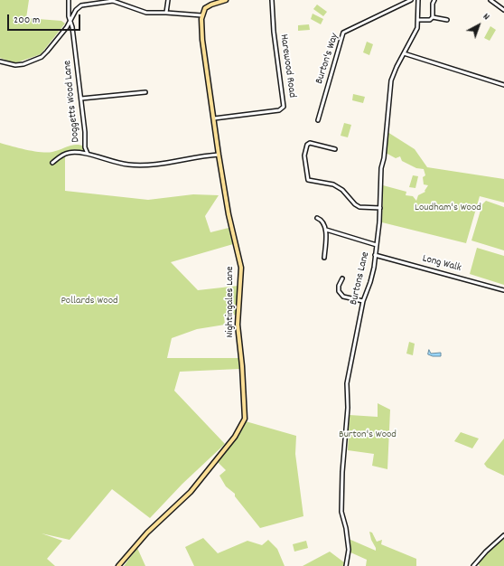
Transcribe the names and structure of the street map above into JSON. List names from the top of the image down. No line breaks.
{"streets":{"main road":["Nightingales Lane"],"street":["Burton's Way","Harewood Road","Doggetts Wood Lane","Long Walk","Burtons Lane"]},"crossings":[["Harewood Road","Nightingales Lane"],["Doggetts Wood Lane","Nightingales Lane"],["Long Walk","Burtons Lane"]],"parks":["Loudham's Wood","Pollards Wood","Burton's Wood"],"scale_bar":"200 m","north":"top right"}
